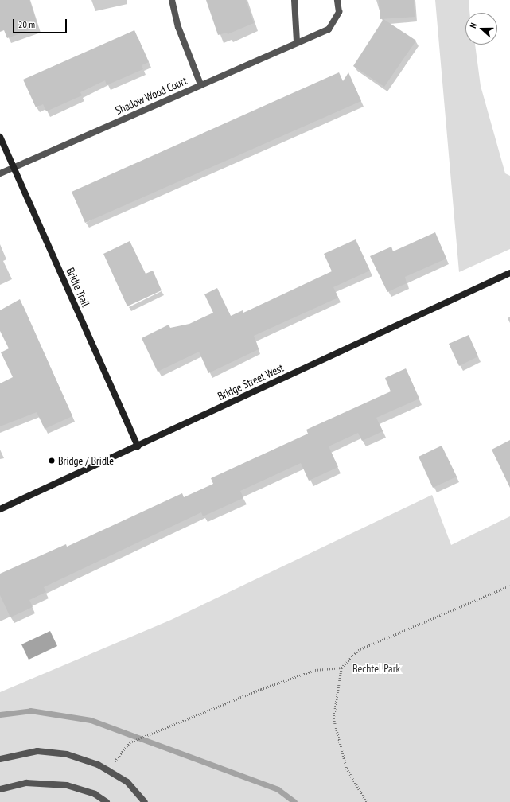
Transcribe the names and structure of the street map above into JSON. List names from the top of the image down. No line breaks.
{"streets":{"main road":["Bridle Trail","Bridge Street West"],"street":["Shadow Wood Court"]},"crossings":[["Shadow Wood Court","Bridle Trail"],["Bridle Trail","Bridge Street West"]],"parks":["Bechtel Park"],"places":["Bridge / Bridle"],"scale_bar":"20 m","north":"left"}
